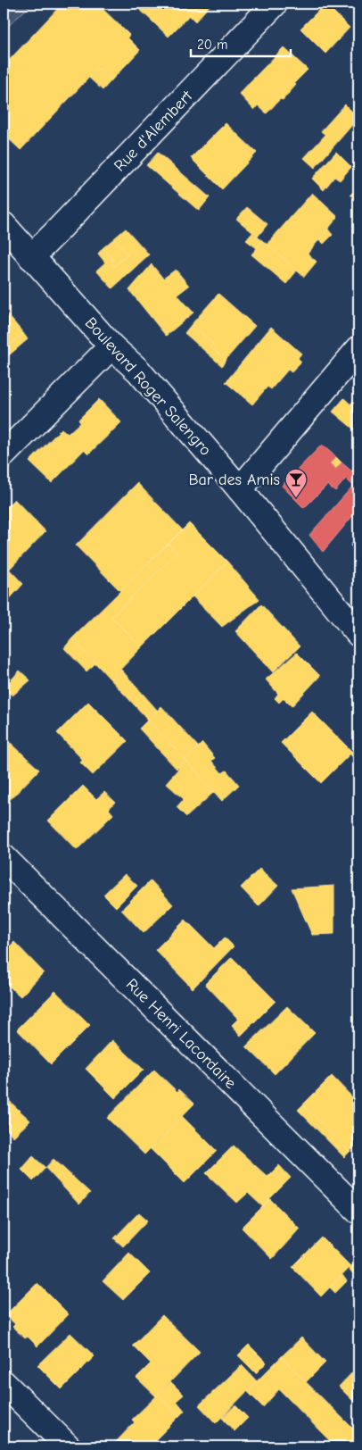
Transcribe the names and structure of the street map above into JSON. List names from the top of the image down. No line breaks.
{"streets":{"street":["Rue d'Alembert","Boulevard Roger Salengro","Rue Henri Lacordaire"]},"crossings":[["Rue d'Alembert","Boulevard Roger Salengro"]],"places":{"bar":["Bar des Amis"]},"scale_bar":"20 m"}
